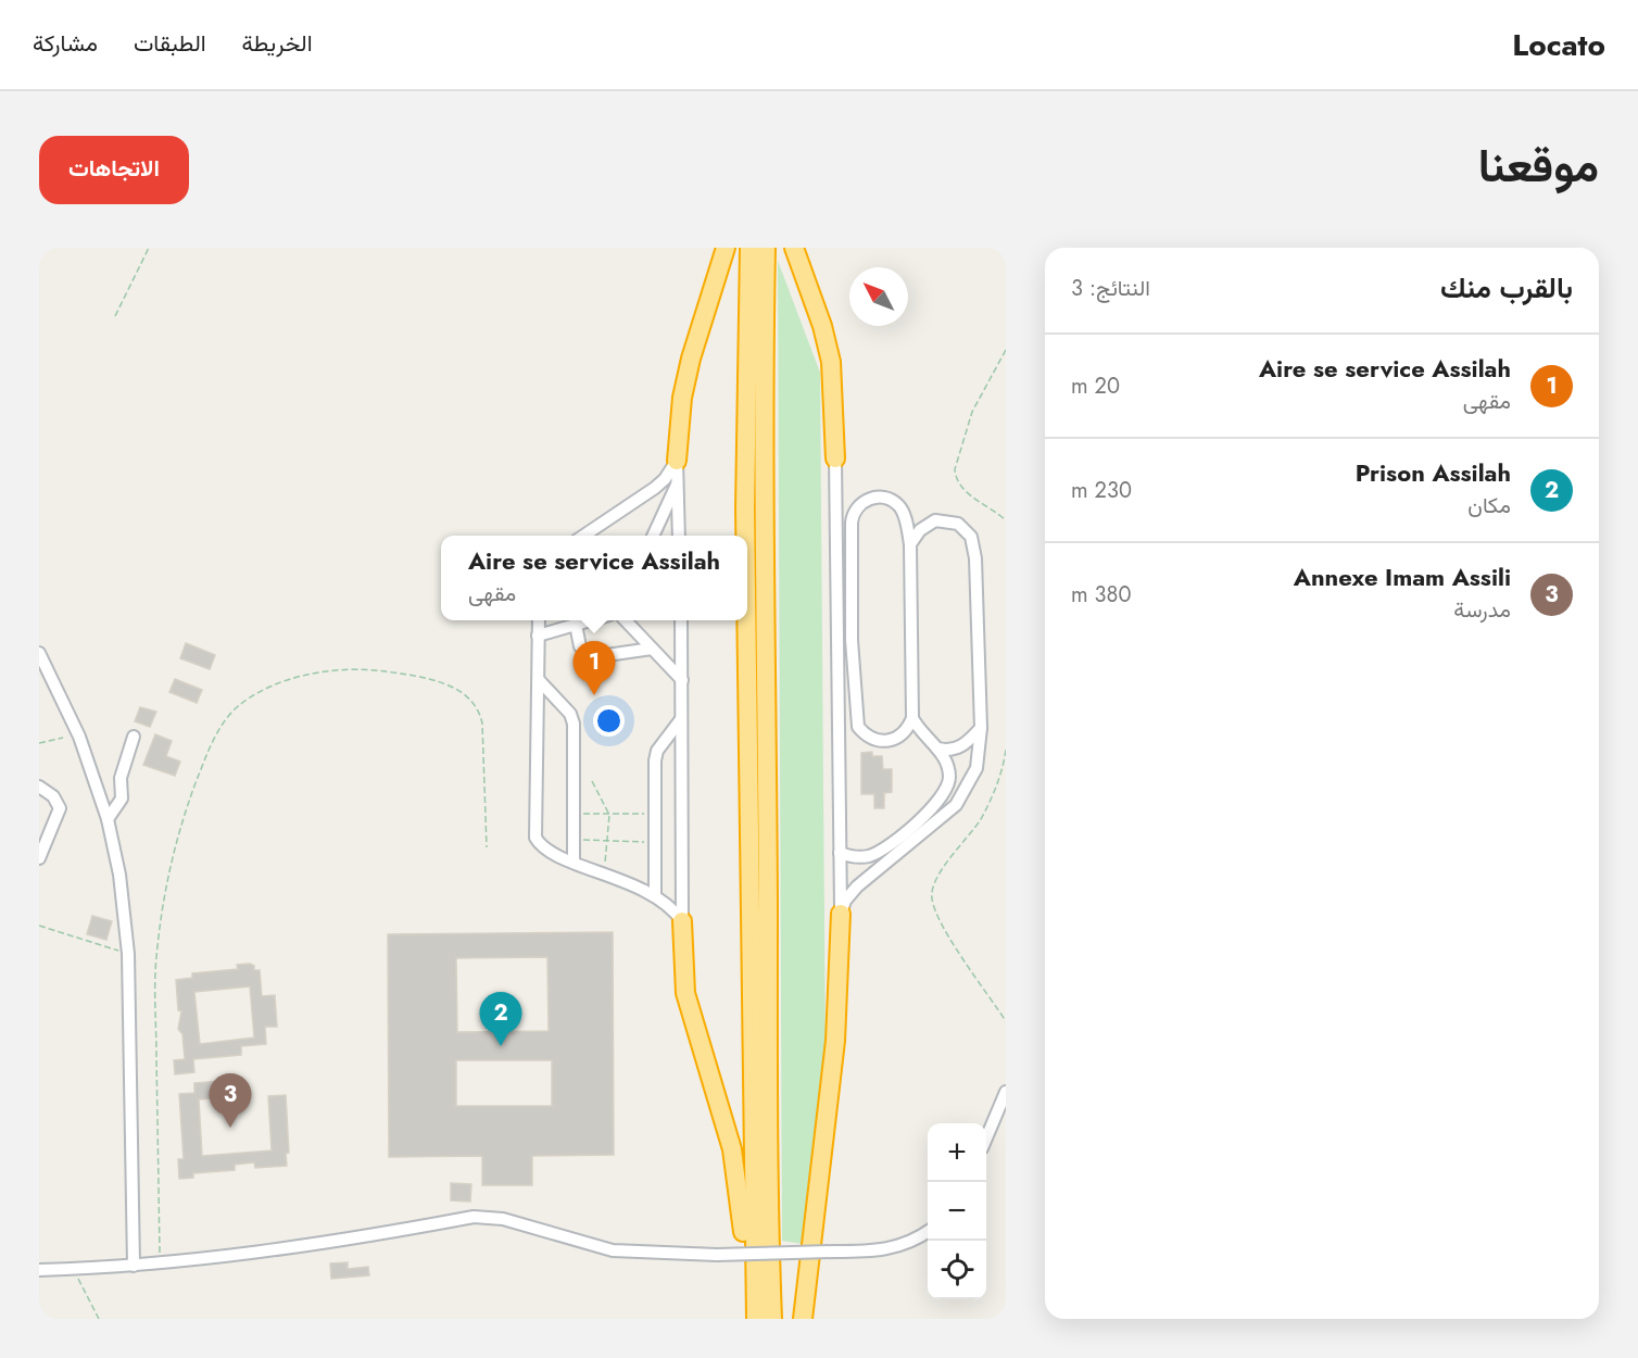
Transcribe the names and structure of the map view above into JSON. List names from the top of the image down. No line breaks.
{"north":"top left","page":{"header":"Locato","nav":["الخريطة","الطبقات","مشاركة"],"title":"موقعنا","buttons":"الاتجاهات","heading":["بالقرب منك","النتائج: 3"],"list":[{"mark":"1","name":"Aire se service Assilah","note":"مقهى","value":"20 m"},{"mark":"2","name":"Prison Assilah","note":"مكان","value":"230 m"},{"mark":"3","name":"Annexe Imam Assili","note":"مدرسة","value":"380 m"}],"popup":["Aire se service Assilah","مقهى"],"pins":["1","2","3"],"map_buttons":["+","−"]}}
